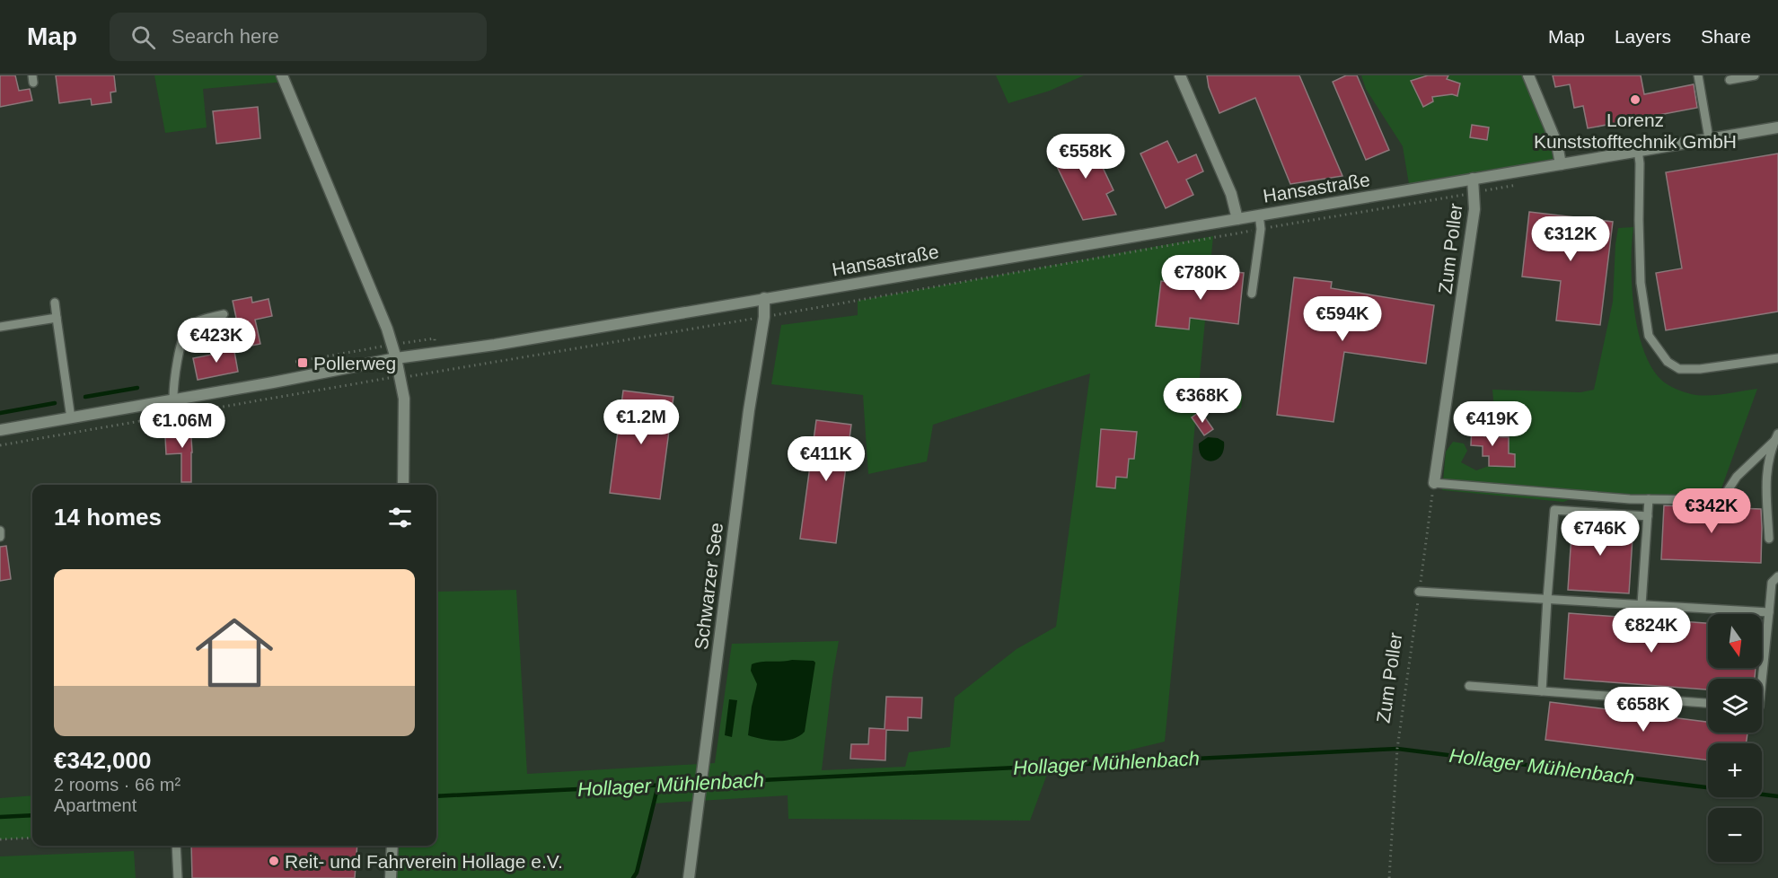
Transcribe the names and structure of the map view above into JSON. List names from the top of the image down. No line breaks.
{"streets":{"street":["Hansastraße","Zum Poller","Schwarzer See"]},"crossings":[["Hansastraße","Zum Poller"],["Hansastraße","Schwarzer See"]],"water":["Hollager Mühlenbach"],"places":{"other":["Lorenz Kunststofftechnik GmbH","Reit- und Fahrverein Hollage e.V."],"transit":["Pollerweg"]},"north":"bottom","page":{"header":"Map","search":"Search here","nav":["Map","Layers","Share"],"price":["€558K","€312K","€780K","€594K","€423K","€368K","€1.2M","€419K","€1.06M","€411K","€342K","€746K","€824K","€658K"],"heading":"14 homes","list":[{"name":"€342,000","note":"2 rooms · 66 m² · Apartment"}],"map_buttons":["+","−"]}}
